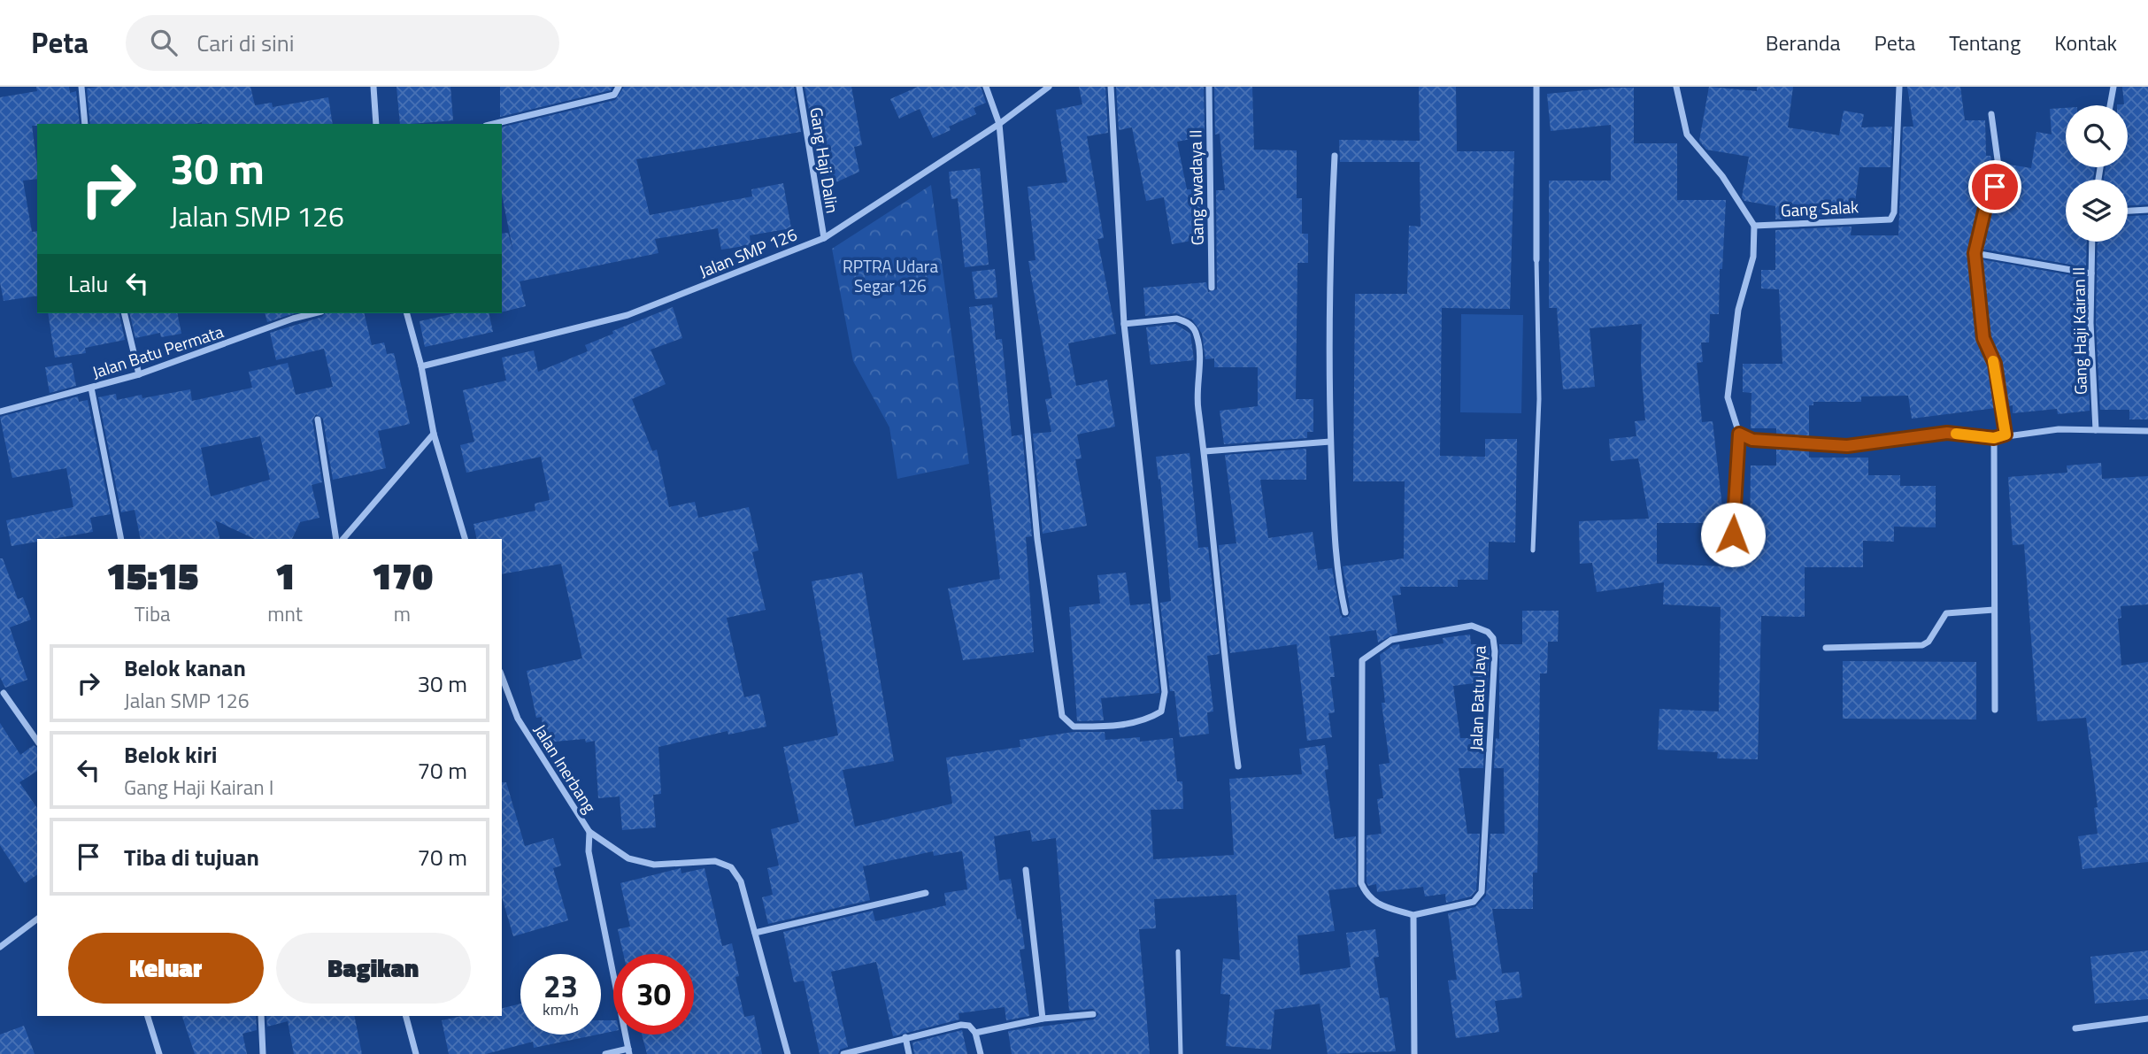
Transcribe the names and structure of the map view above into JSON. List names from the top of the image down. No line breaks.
{"streets":{"street":["Gang Haji Dalin","Gang Swadaya II","Gang Salak","Jalan SMP 126","Gang Haji Kairan II","Jalan Batu Permata","Jalan Batu Jaya","Jalan Inerbang"]},"crossings":[["Gang Haji Dalin","Jalan SMP 126"]],"parks":["RPTRA Udara Segar 126"],"page":{"header":"Peta","search":"Cari di sini","nav":["Beranda","Peta","Tentang","Kontak"],"turn":["30 m","Jalan SMP 126"],"then":"Lalu","eta":["15:15","Tiba","1","mnt","170","m"],"list":[{"name":"Belok kanan","note":"Jalan SMP 126","value":"30 m"},{"name":"Belok kiri","note":"Gang Haji Kairan I","value":"70 m"},{"name":"Tiba di tujuan","value":"70 m"}],"buttons":["Keluar","Bagikan"],"speed":"23 km/h","limit":"30"}}
